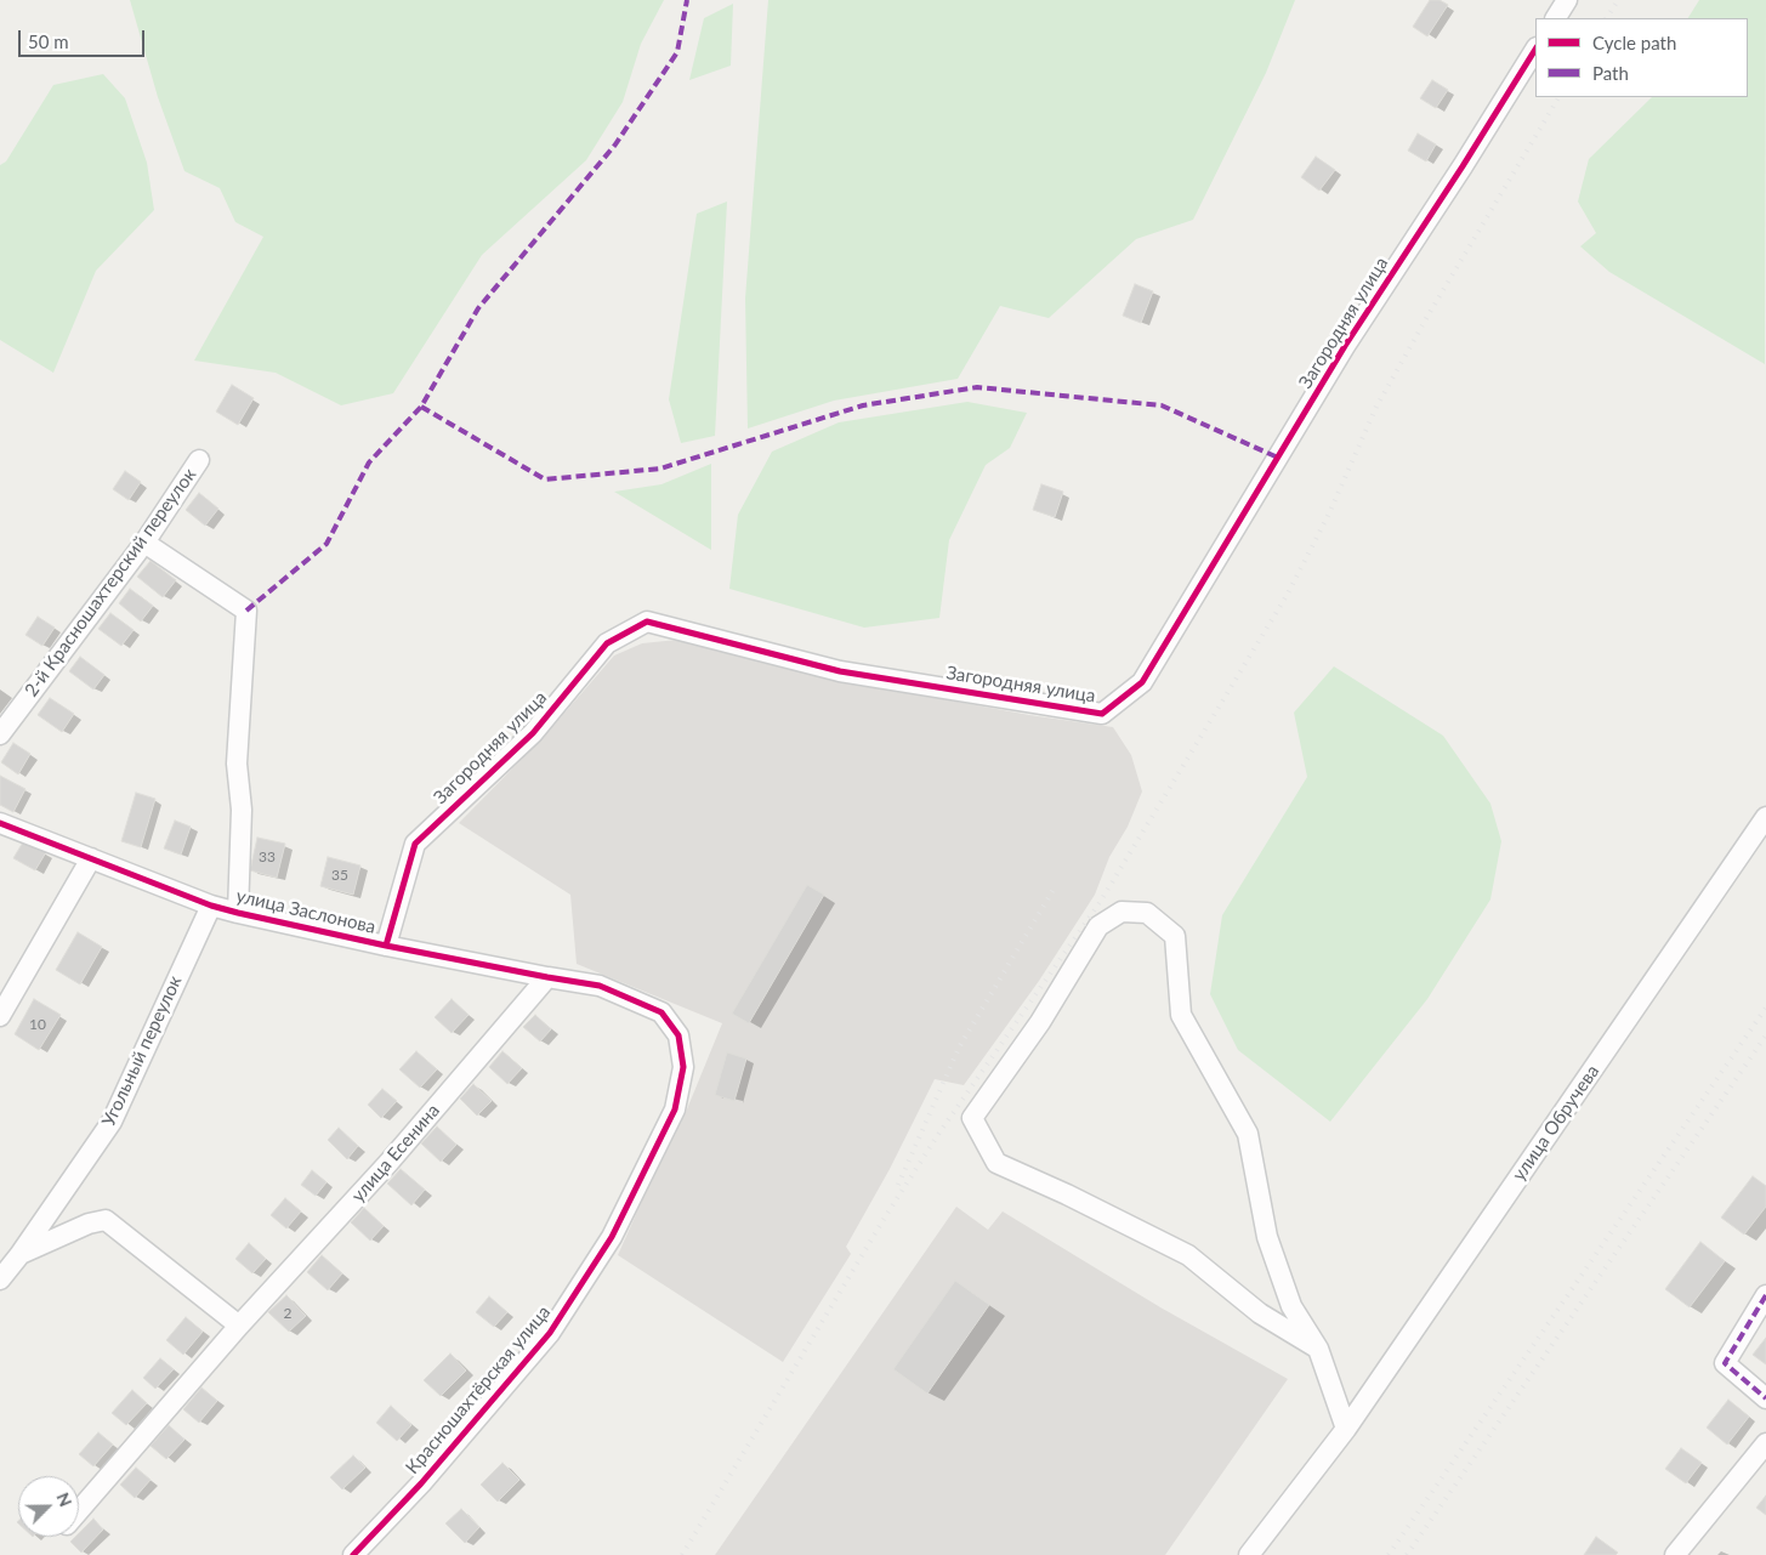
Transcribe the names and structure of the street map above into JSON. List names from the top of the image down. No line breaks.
{"streets":{"street":["Загородняя улица","2-й Красношахтерский переулок","улица Заслонова","Угольный переулок","улица Обручева","улица Есенина","Красношахтёрская улица"]},"crossings":[["Загородняя улица","улица Заслонова"],["улица Заслонова","Угольный переулок"],["улица Заслонова","улица Есенина"],["улица Заслонова","Красношахтёрская улица"]],"house_numbers":["33","35","10","2"],"legend":["Cycle path","Path"],"scale_bar":"50 m","north":"top right"}
